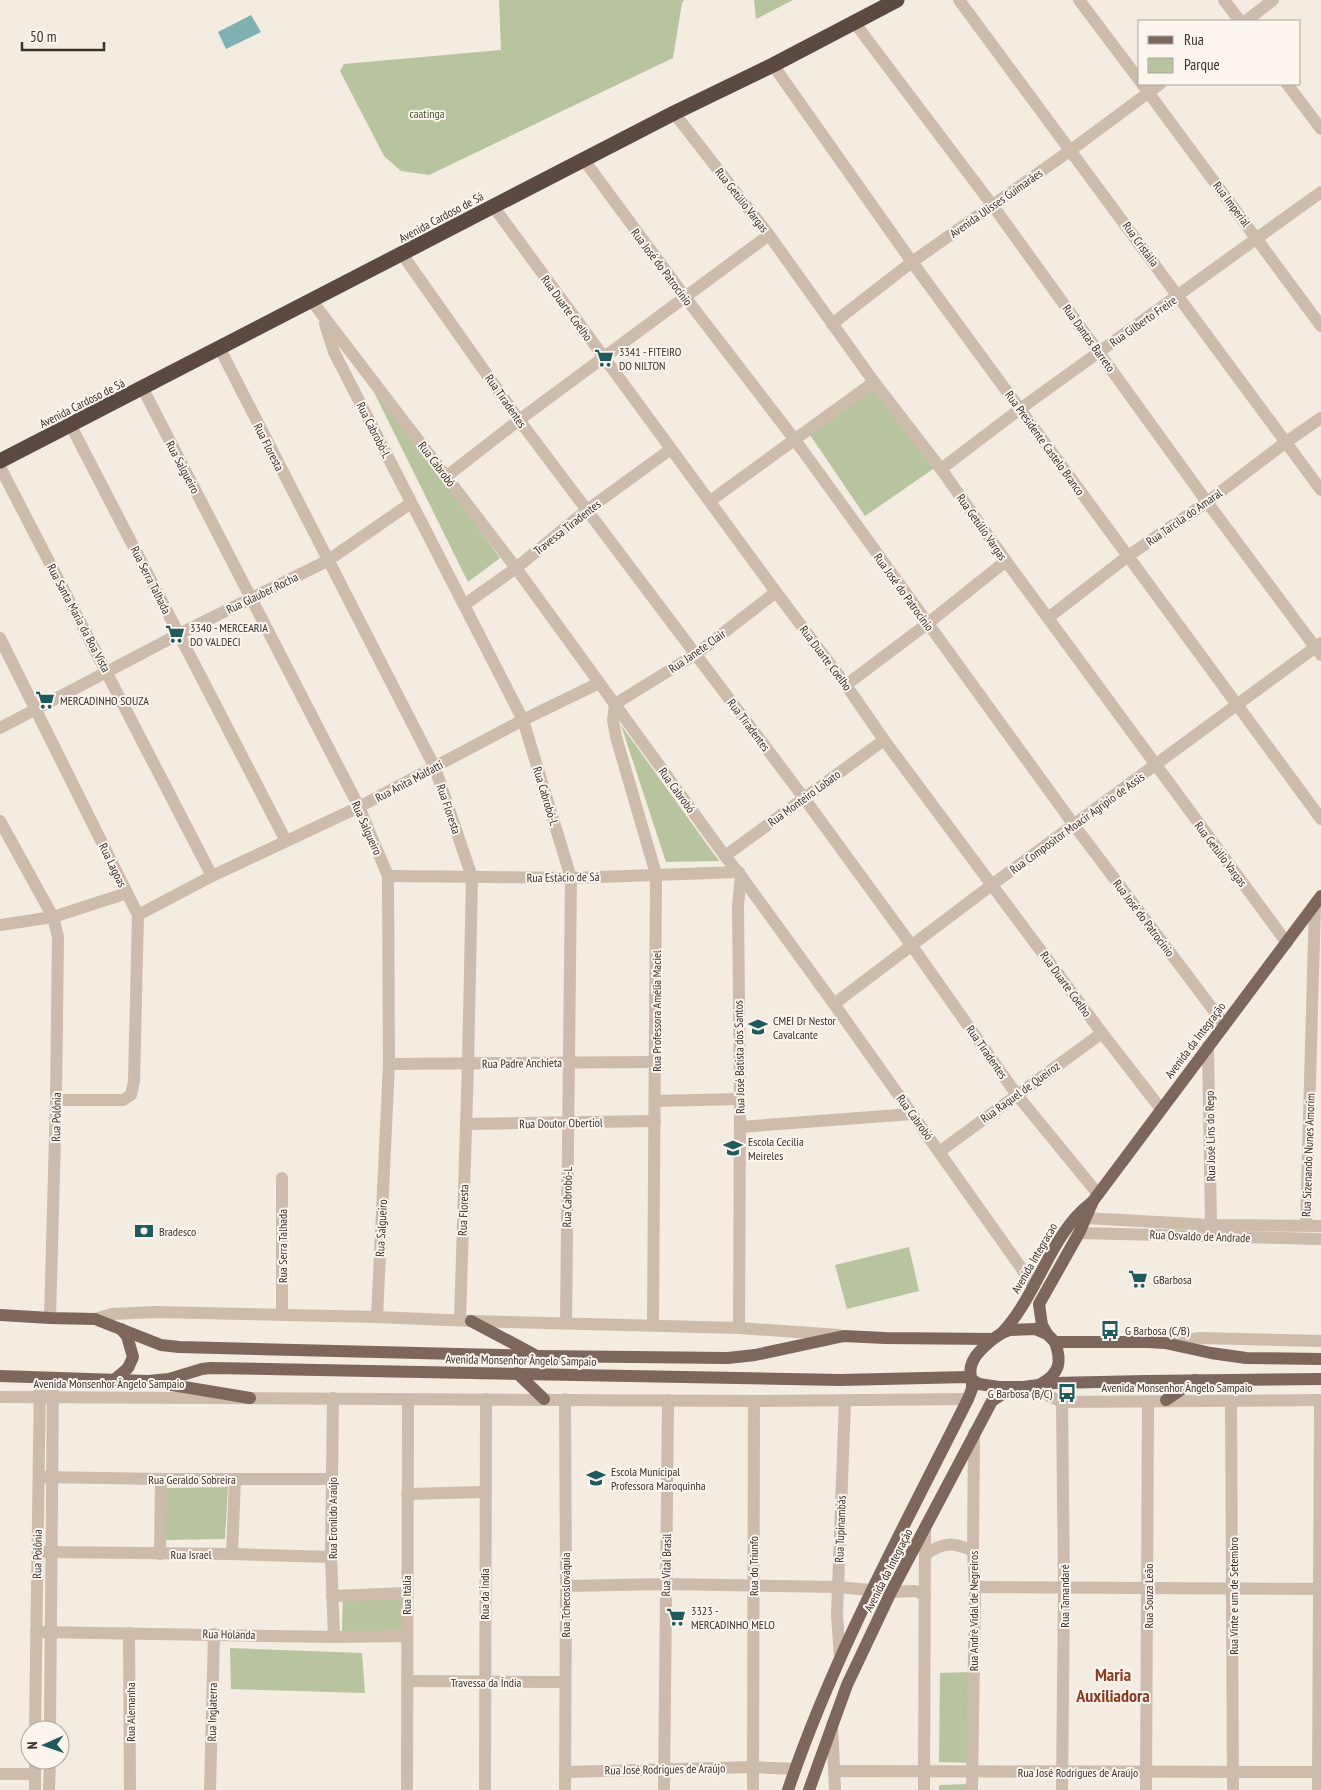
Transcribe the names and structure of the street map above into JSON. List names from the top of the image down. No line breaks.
{"streets":{"highway":["Avenida Cardoso de Sá"],"main road":["Avenida da Integração","Avenida Integracao","Avenida Monsenhor Ângelo Sampaio"],"street":["Rua Getúlio Vargas","Avenida Ulisses Guimarães","Rua Imperial","Rua Cristália","Rua José do Patrocínio","Rua Duarte Coelho","Rua Gilberto Freire","Rua Dantas Barreto","Rua Tiradentes","Rua Cabrobó-L","Rua Presidente Castelo Branco","Rua Floresta","Rua Cabrobó","Rua Salgueiro","Rua Tarcila do Amaral","Travessa Tiradentes","Rua Serra Talhada","Rua Glauber Rocha","Rua Santa Maria da Boa Vista","Rua Janete Clair","Rua Anita Malfatti","Rua Monteiro Lobato","Rua Compositor Moacir Agrípio de Assis","Rua Lagoas","Rua Estácio de Sá","Rua Professora Amélia Maciel","Rua José Batista dos Santos","Rua Padre Anchieta","Rua Raquel de Queiroz","Rua Polônia","Rua Doutor Obertiol","Rua José Lins do Rego","Rua Sizenando Nunes Amorim","Rua Osvaldo de Andrade","Rua Geraldo Sobreira","Rua Eronildo Araújo","Rua Tupinambás","Rua Israel","Rua Vital Brasil","Rua do Triunfo","Rua da Índia","Rua Itália","Rua Tchecoslováquia","Rua Tamandaré","Rua Souza Leão","Rua Vinte e um de Setembro","Rua André Vidal de Negreiros","Rua Holanda","Travessa da Índia","Rua Alemanha","Rua Inglaterra","Rua José Rodrigues de Araújo"]},"crossings":[["Rua Getúlio Vargas","Avenida Ulisses Guimarães"],["Rua Getúlio Vargas","Avenida Cardoso de Sá"],["Rua Getúlio Vargas","Rua Gilberto Freire"],["Rua Getúlio Vargas","Rua Tarcila do Amaral"],["Rua Getúlio Vargas","Rua Compositor Moacir Agrípio de Assis"],["Rua Getúlio Vargas","Avenida da Integração"],["Avenida Ulisses Guimarães","Rua Imperial"],["Avenida Ulisses Guimarães","Rua Cristália"],["Avenida Ulisses Guimarães","Rua Dantas Barreto"],["Avenida Ulisses Guimarães","Rua Presidente Castelo Branco"],["Rua Imperial","Rua Gilberto Freire"],["Avenida Cardoso de Sá","Rua José do Patrocínio"],["Avenida Cardoso de Sá","Rua Duarte Coelho"],["Avenida Cardoso de Sá","Rua Dantas Barreto"],["Avenida Cardoso de Sá","Rua Tiradentes"],["Avenida Cardoso de Sá","Rua Presidente Castelo Branco"],["Avenida Cardoso de Sá","Rua Floresta"],["Avenida Cardoso de Sá","Rua Cabrobó"],["Avenida Cardoso de Sá","Rua Salgueiro"],["Avenida Cardoso de Sá","Rua Serra Talhada"],["Rua Cristália","Rua Gilberto Freire"],["Rua Cristália","Rua Tarcila do Amaral"],["Rua José do Patrocínio","Rua Compositor Moacir Agrípio de Assis"],["Rua José do Patrocínio","Avenida da Integração"],["Rua Duarte Coelho","Travessa Tiradentes"],["Rua Duarte Coelho","Rua Janete Clair"],["Rua Duarte Coelho","Rua Monteiro Lobato"],["Rua Duarte Coelho","Rua Compositor Moacir Agrípio de Assis"],["Rua Duarte Coelho","Avenida da Integração"],["Rua Duarte Coelho","Rua Raquel de Queiroz"],["Rua Gilberto Freire","Rua Dantas Barreto"],["Rua Gilberto Freire","Rua Presidente Castelo Branco"],["Rua Dantas Barreto","Rua Tarcila do Amaral"],["Rua Dantas Barreto","Rua Compositor Moacir Agrípio de Assis"],["Rua Tiradentes","Travessa Tiradentes"],["Rua Tiradentes","Rua Janete Clair"],["Rua Tiradentes","Rua Monteiro Lobato"],["Rua Tiradentes","Rua Compositor Moacir Agrípio de Assis"],["Rua Tiradentes","Avenida da Integração"],["Rua Tiradentes","Rua Raquel de Queiroz"],["Rua Tiradentes","Avenida Integracao"],["Rua Cabrobó-L","Rua Cabrobó"],["Rua Cabrobó-L","Travessa Tiradentes"],["Rua Cabrobó-L","Rua Glauber Rocha"],["Rua Cabrobó-L","Rua Anita Malfatti"],["Rua Cabrobó-L","Rua Estácio de Sá"],["Rua Cabrobó-L","Rua Padre Anchieta"],["Rua Cabrobó-L","Rua Doutor Obertiol"],["Rua Cabrobó-L","Avenida Monsenhor Ângelo Sampaio"],["Rua Presidente Castelo Branco","Rua Tarcila do Amaral"],["Rua Presidente Castelo Branco","Rua Compositor Moacir Agrípio de Assis"],["Rua Floresta","Rua Glauber Rocha"],["Rua Floresta","Rua Anita Malfatti"],["Rua Floresta","Rua Estácio de Sá"],["Rua Floresta","Rua Padre Anchieta"],["Rua Floresta","Rua Doutor Obertiol"],["Rua Floresta","Avenida Monsenhor Ângelo Sampaio"],["Rua Cabrobó","Travessa Tiradentes"],["Rua Cabrobó","Rua Janete Clair"],["Rua Cabrobó","Rua Anita Malfatti"],["Rua Cabrobó","Rua Monteiro Lobato"],["Rua Cabrobó","Rua Compositor Moacir Agrípio de Assis"],["Rua Cabrobó","Rua Estácio de Sá"],["Rua Cabrobó","Rua Professora Amélia Maciel"],["Rua Cabrobó","Rua José Batista dos Santos"],["Rua Cabrobó","Rua Raquel de Queiroz"],["Rua Cabrobó","Avenida Integracao"],["Rua Salgueiro","Rua Glauber Rocha"],["Rua Salgueiro","Rua Anita Malfatti"],["Rua Salgueiro","Rua Estácio de Sá"],["Rua Salgueiro","Rua Padre Anchieta"],["Rua Salgueiro","Avenida Monsenhor Ângelo Sampaio"],["Rua Serra Talhada","Rua Glauber Rocha"],["Rua Serra Talhada","Rua Anita Malfatti"],["Rua Serra Talhada","Avenida Monsenhor Ângelo Sampaio"],["Rua Glauber Rocha","Rua Santa Maria da Boa Vista"],["Rua Glauber Rocha","Rua Lagoas"],["Rua Santa Maria da Boa Vista","Rua Anita Malfatti"],["Rua Janete Clair","Rua Professora Amélia Maciel"],["Rua Anita Malfatti","Rua Lagoas"],["Rua Estácio de Sá","Rua Professora Amélia Maciel"],["Rua Estácio de Sá","Rua José Batista dos Santos"],["Rua Professora Amélia Maciel","Rua Padre Anchieta"],["Rua Professora Amélia Maciel","Rua Doutor Obertiol"],["Rua Professora Amélia Maciel","Avenida Monsenhor Ângelo Sampaio"],["Avenida da Integração","Rua José Lins do Rego"],["Avenida da Integração","Rua Sizenando Nunes Amorim"],["Avenida da Integração","Avenida Integracao"],["Avenida da Integração","Avenida Monsenhor Ângelo Sampaio"],["Avenida da Integração","Rua Tupinambás"],["Avenida da Integração","Rua André Vidal de Negreiros"],["Avenida da Integração","Rua José Rodrigues de Araújo"],["Rua José Batista dos Santos","Avenida Monsenhor Ângelo Sampaio"],["Rua Polônia","Avenida Monsenhor Ângelo Sampaio"],["Rua Polônia","Rua Geraldo Sobreira"],["Rua Polônia","Rua Israel"],["Rua Polônia","Rua Holanda"],["Rua José Lins do Rego","Rua Osvaldo de Andrade"],["Rua Sizenando Nunes Amorim","Rua Osvaldo de Andrade"],["Avenida Integracao","Avenida Monsenhor Ângelo Sampaio"],["Avenida Monsenhor Ângelo Sampaio","Rua Eronildo Araújo"],["Avenida Monsenhor Ângelo Sampaio","Rua Tupinambás"],["Avenida Monsenhor Ângelo Sampaio","Rua Vital Brasil"],["Avenida Monsenhor Ângelo Sampaio","Rua do Triunfo"],["Avenida Monsenhor Ângelo Sampaio","Rua da Índia"],["Avenida Monsenhor Ângelo Sampaio","Rua Itália"],["Avenida Monsenhor Ângelo Sampaio","Rua Tchecoslováquia"],["Avenida Monsenhor Ângelo Sampaio","Rua Tamandaré"],["Avenida Monsenhor Ângelo Sampaio","Rua Souza Leão"],["Avenida Monsenhor Ângelo Sampaio","Rua Vinte e um de Setembro"],["Rua Geraldo Sobreira","Rua Eronildo Araújo"],["Rua Eronildo Araújo","Rua Israel"],["Rua Eronildo Araújo","Rua Holanda"],["Rua Vital Brasil","Rua José Rodrigues de Araújo"],["Rua do Triunfo","Rua José Rodrigues de Araújo"],["Rua da Índia","Travessa da Índia"],["Rua Itália","Rua Holanda"],["Rua Itália","Travessa da Índia"],["Rua Tchecoslováquia","Travessa da Índia"],["Rua Tchecoslováquia","Rua José Rodrigues de Araújo"],["Rua Tamandaré","Rua José Rodrigues de Araújo"],["Rua Souza Leão","Rua José Rodrigues de Araújo"],["Rua Vinte e um de Setembro","Rua José Rodrigues de Araújo"],["Rua André Vidal de Negreiros","Rua José Rodrigues de Araújo"],["Rua Holanda","Rua Alemanha"],["Rua Holanda","Rua Inglaterra"]],"districts":["Maria Auxiliadora"],"parks":["caatinga"],"places":{"supermarket":["3341 - FITEIRO DO NILTON","3340 - MERCEARIA DO VALDECI","MERCADINHO SOUZA","GBarbosa","3323 - MERCADINHO MELO"],"school or university":["CMEI Dr Nestor Cavalcante","Escola Cecilia Meireles","Escola Municipal Professora Maroquinha"],"bank":["Bradesco"],"bus stop":["G Barbosa (C/B)","G Barbosa (B/C)"]},"legend":["Rua","Parque"],"scale_bar":"50 m","north":"left"}
